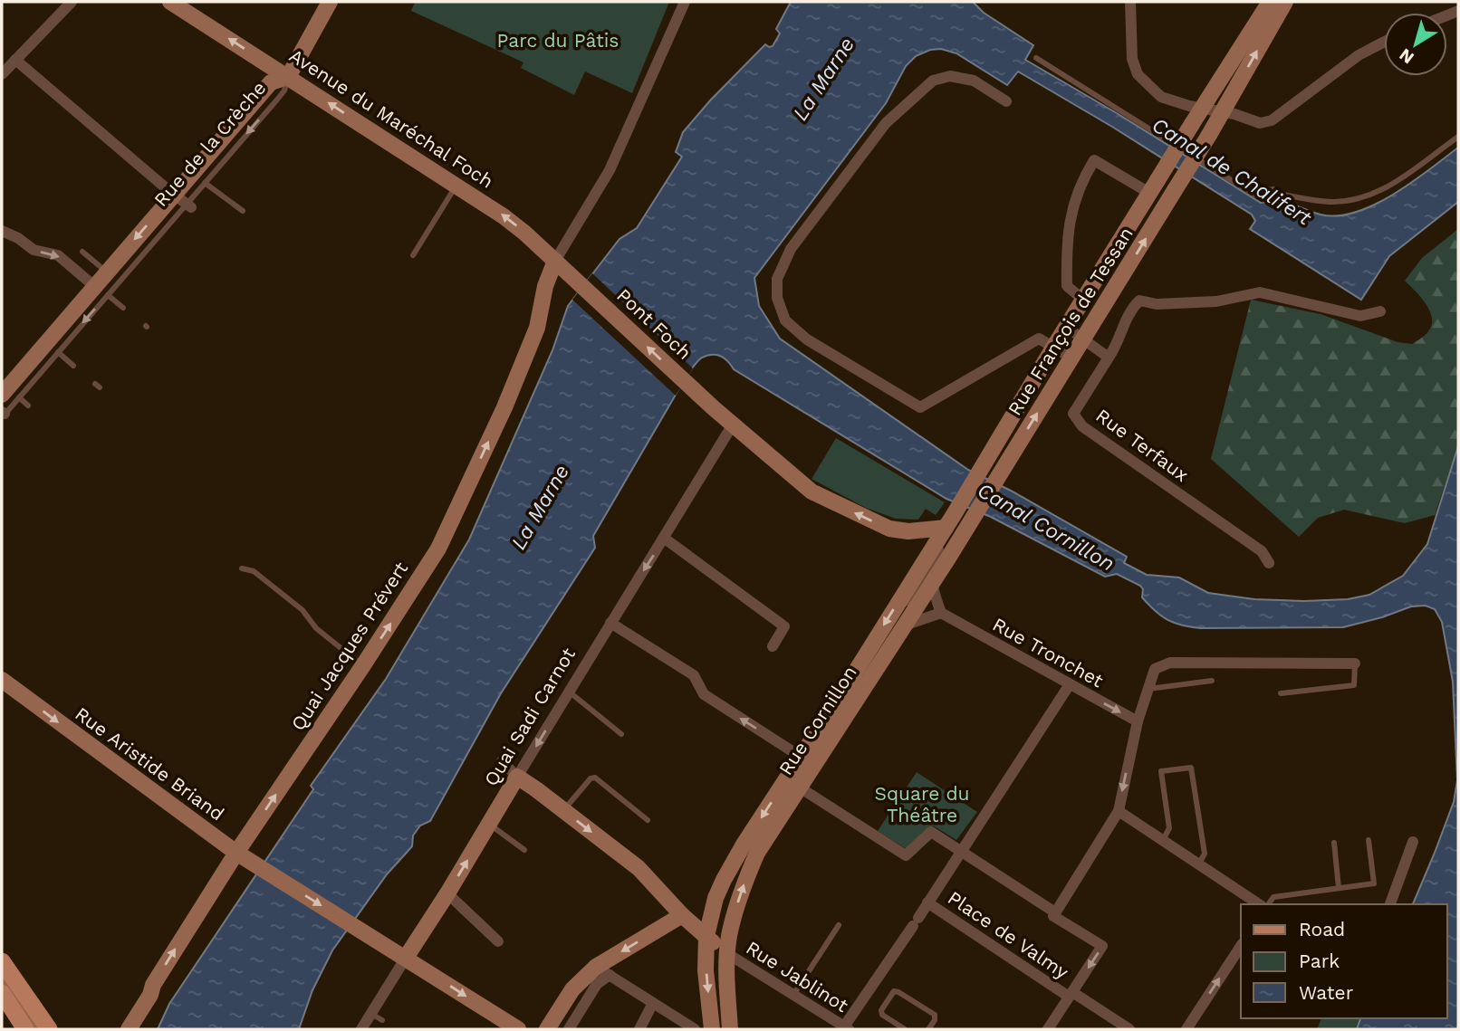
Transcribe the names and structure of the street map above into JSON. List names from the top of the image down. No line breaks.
{"streets":{"main road":["Avenue du Maréchal Foch","Rue de la Crèche","Rue François de Tessan","Pont Foch","Quai Jacques Prévert","Quai Sadi Carnot","Rue Cornillon","Rue Aristide Briand"],"street":["Rue Terfaux","Rue Tronchet","Place de Valmy","Rue Jablinot"]},"crossings":[["Avenue du Maréchal Foch","Rue de la Crèche"],["Avenue du Maréchal Foch","Pont Foch"],["Avenue du Maréchal Foch","Quai Jacques Prévert"],["Rue François de Tessan","Rue Cornillon"],["Pont Foch","Quai Sadi Carnot"],["Pont Foch","Rue Cornillon"],["Quai Jacques Prévert","Rue Aristide Briand"],["Quai Sadi Carnot","Rue Aristide Briand"],["Rue Cornillon","Rue Jablinot"]],"one_way":["Avenue du Maréchal Foch","Pont Foch","Quai Jacques Prévert","Rue Aristide Briand"],"water":["La Marne","Canal de Chalifert","Canal Cornillon"],"parks":["Parc du Pâtis","Square du Théâtre"],"legend":["Road","Park","Water"],"north":"bottom left"}
